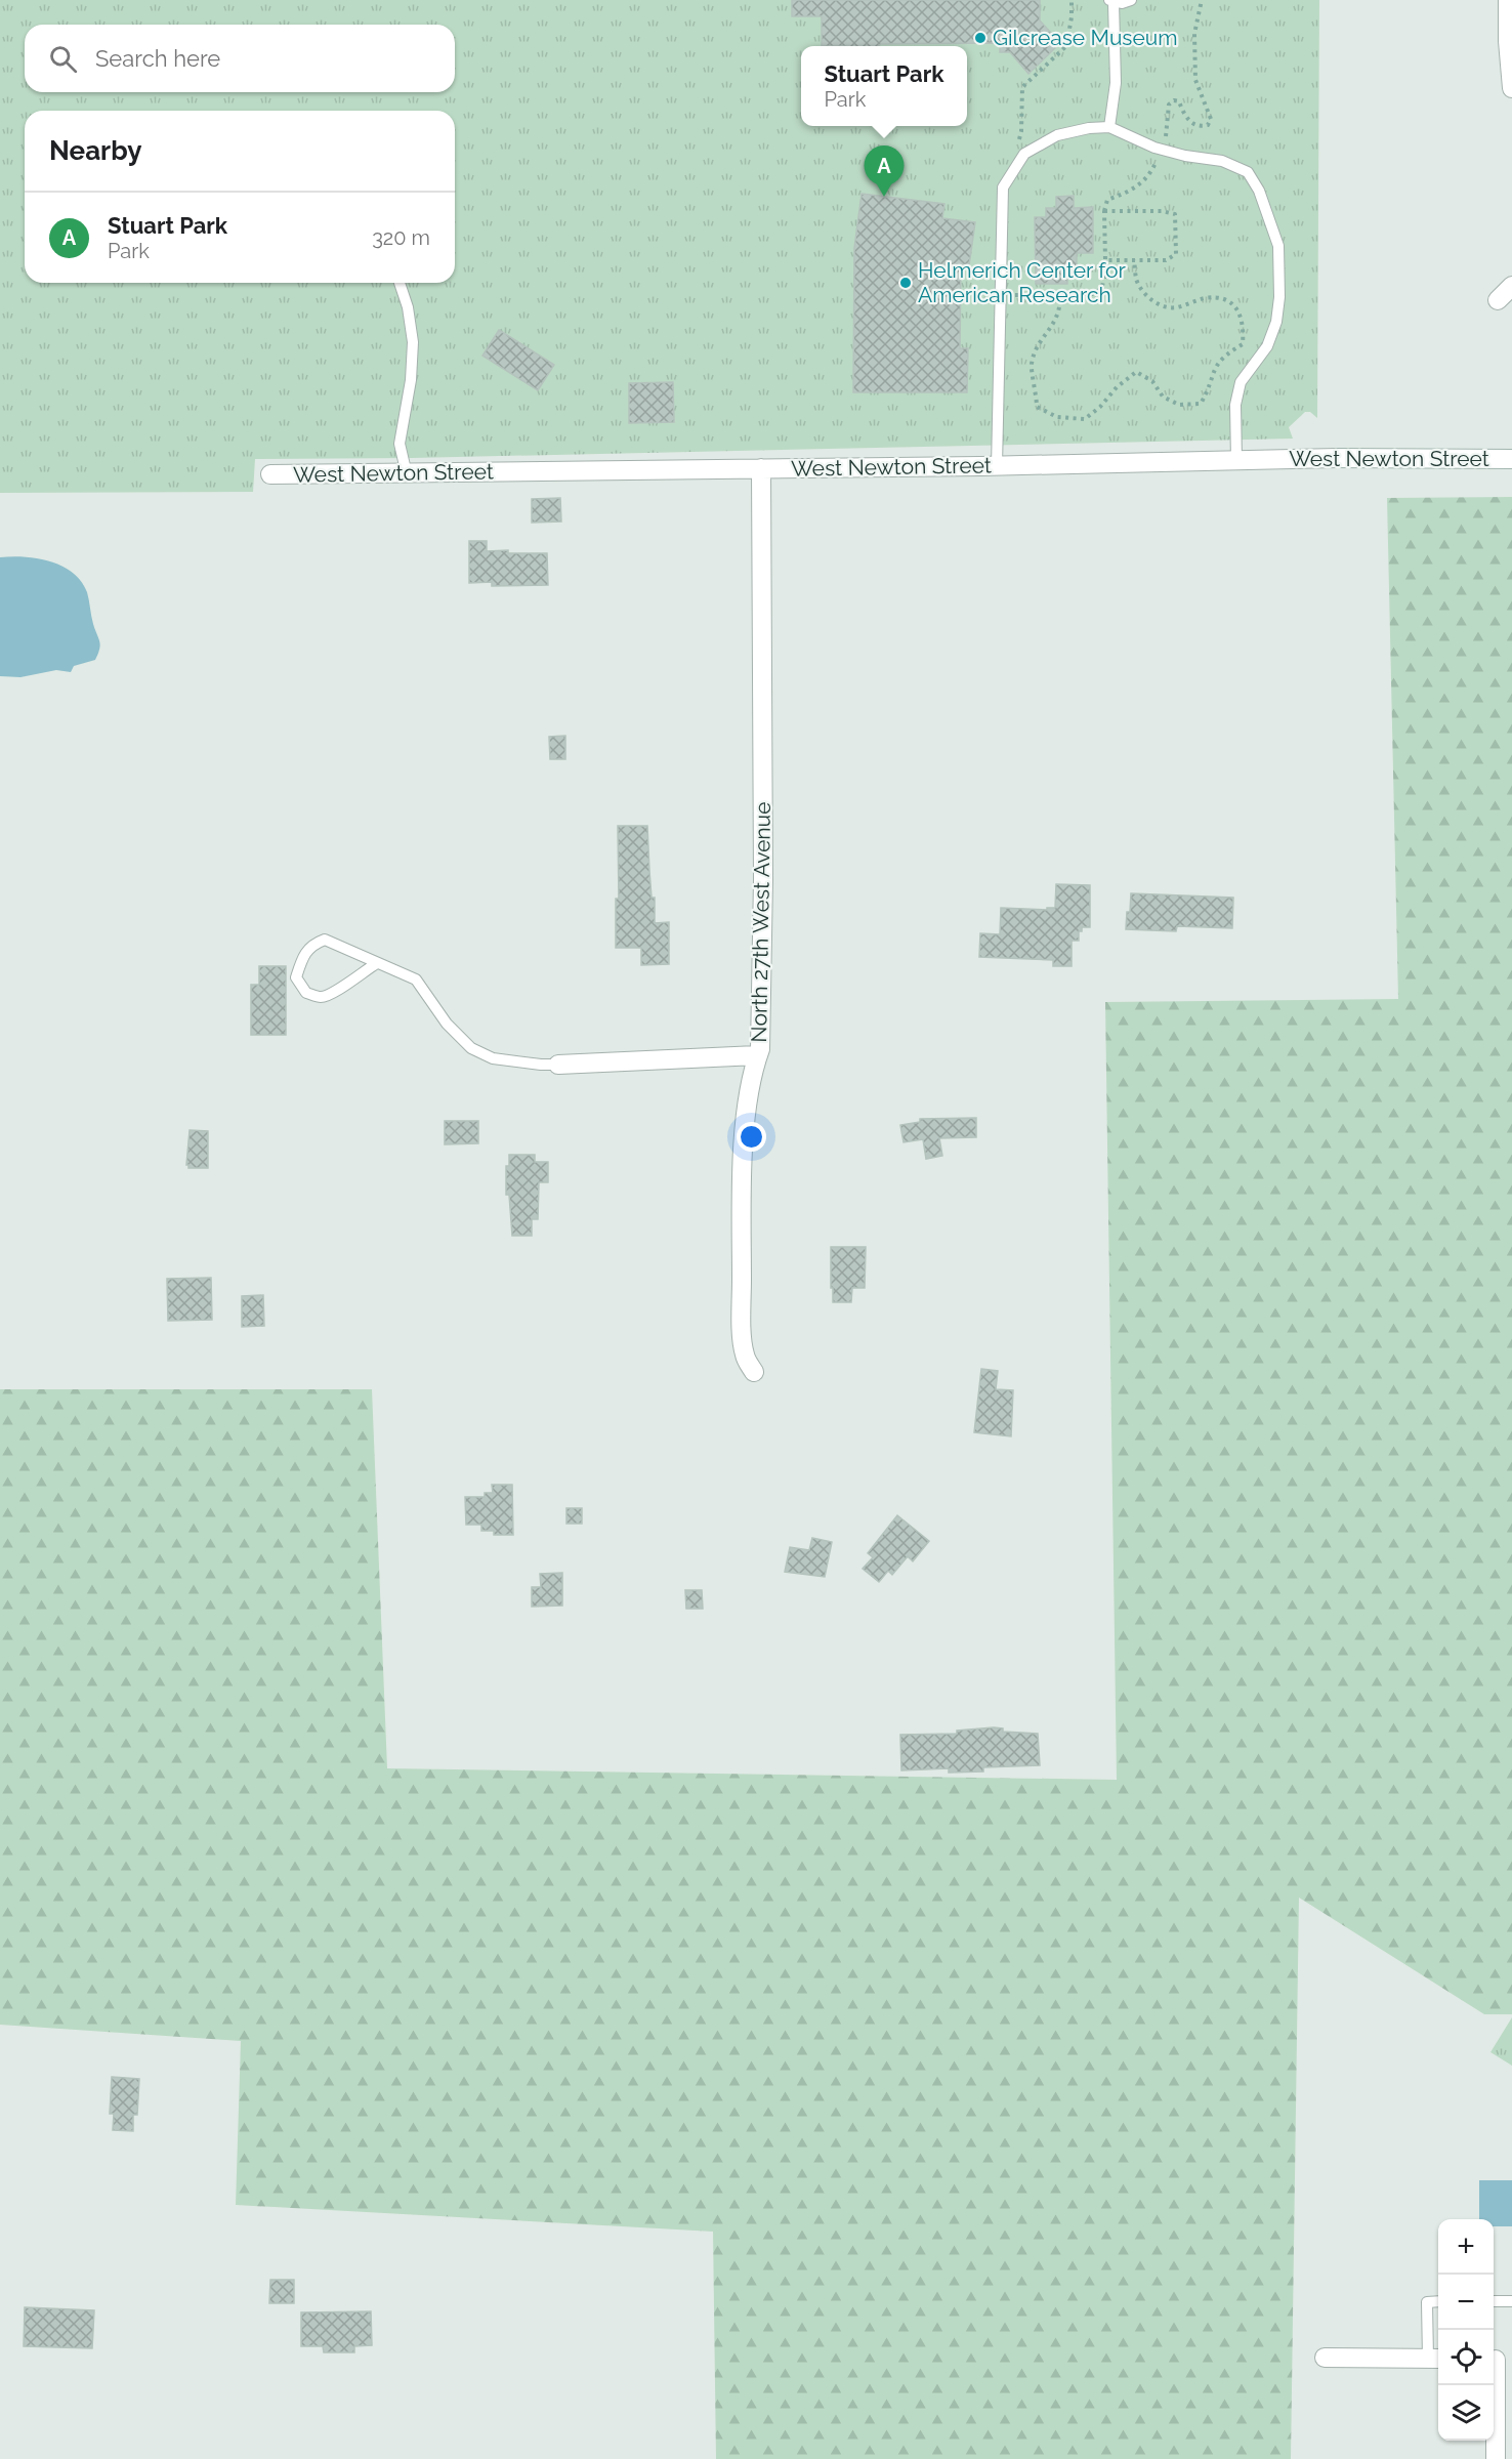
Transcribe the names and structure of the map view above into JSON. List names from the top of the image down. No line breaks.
{"streets":{"street":["West Newton Street","North 27th West Avenue"]},"crossings":[["West Newton Street","North 27th West Avenue"]],"places":["Gilcrease Museum","Helmerich Center for American Research"],"page":{"search":"Search here","popup":["Stuart Park","Park"],"heading":"Nearby","pins":"A","list":[{"mark":"A","name":"Stuart Park","note":"Park","value":"320 m"}],"map_buttons":["+","−"]}}
